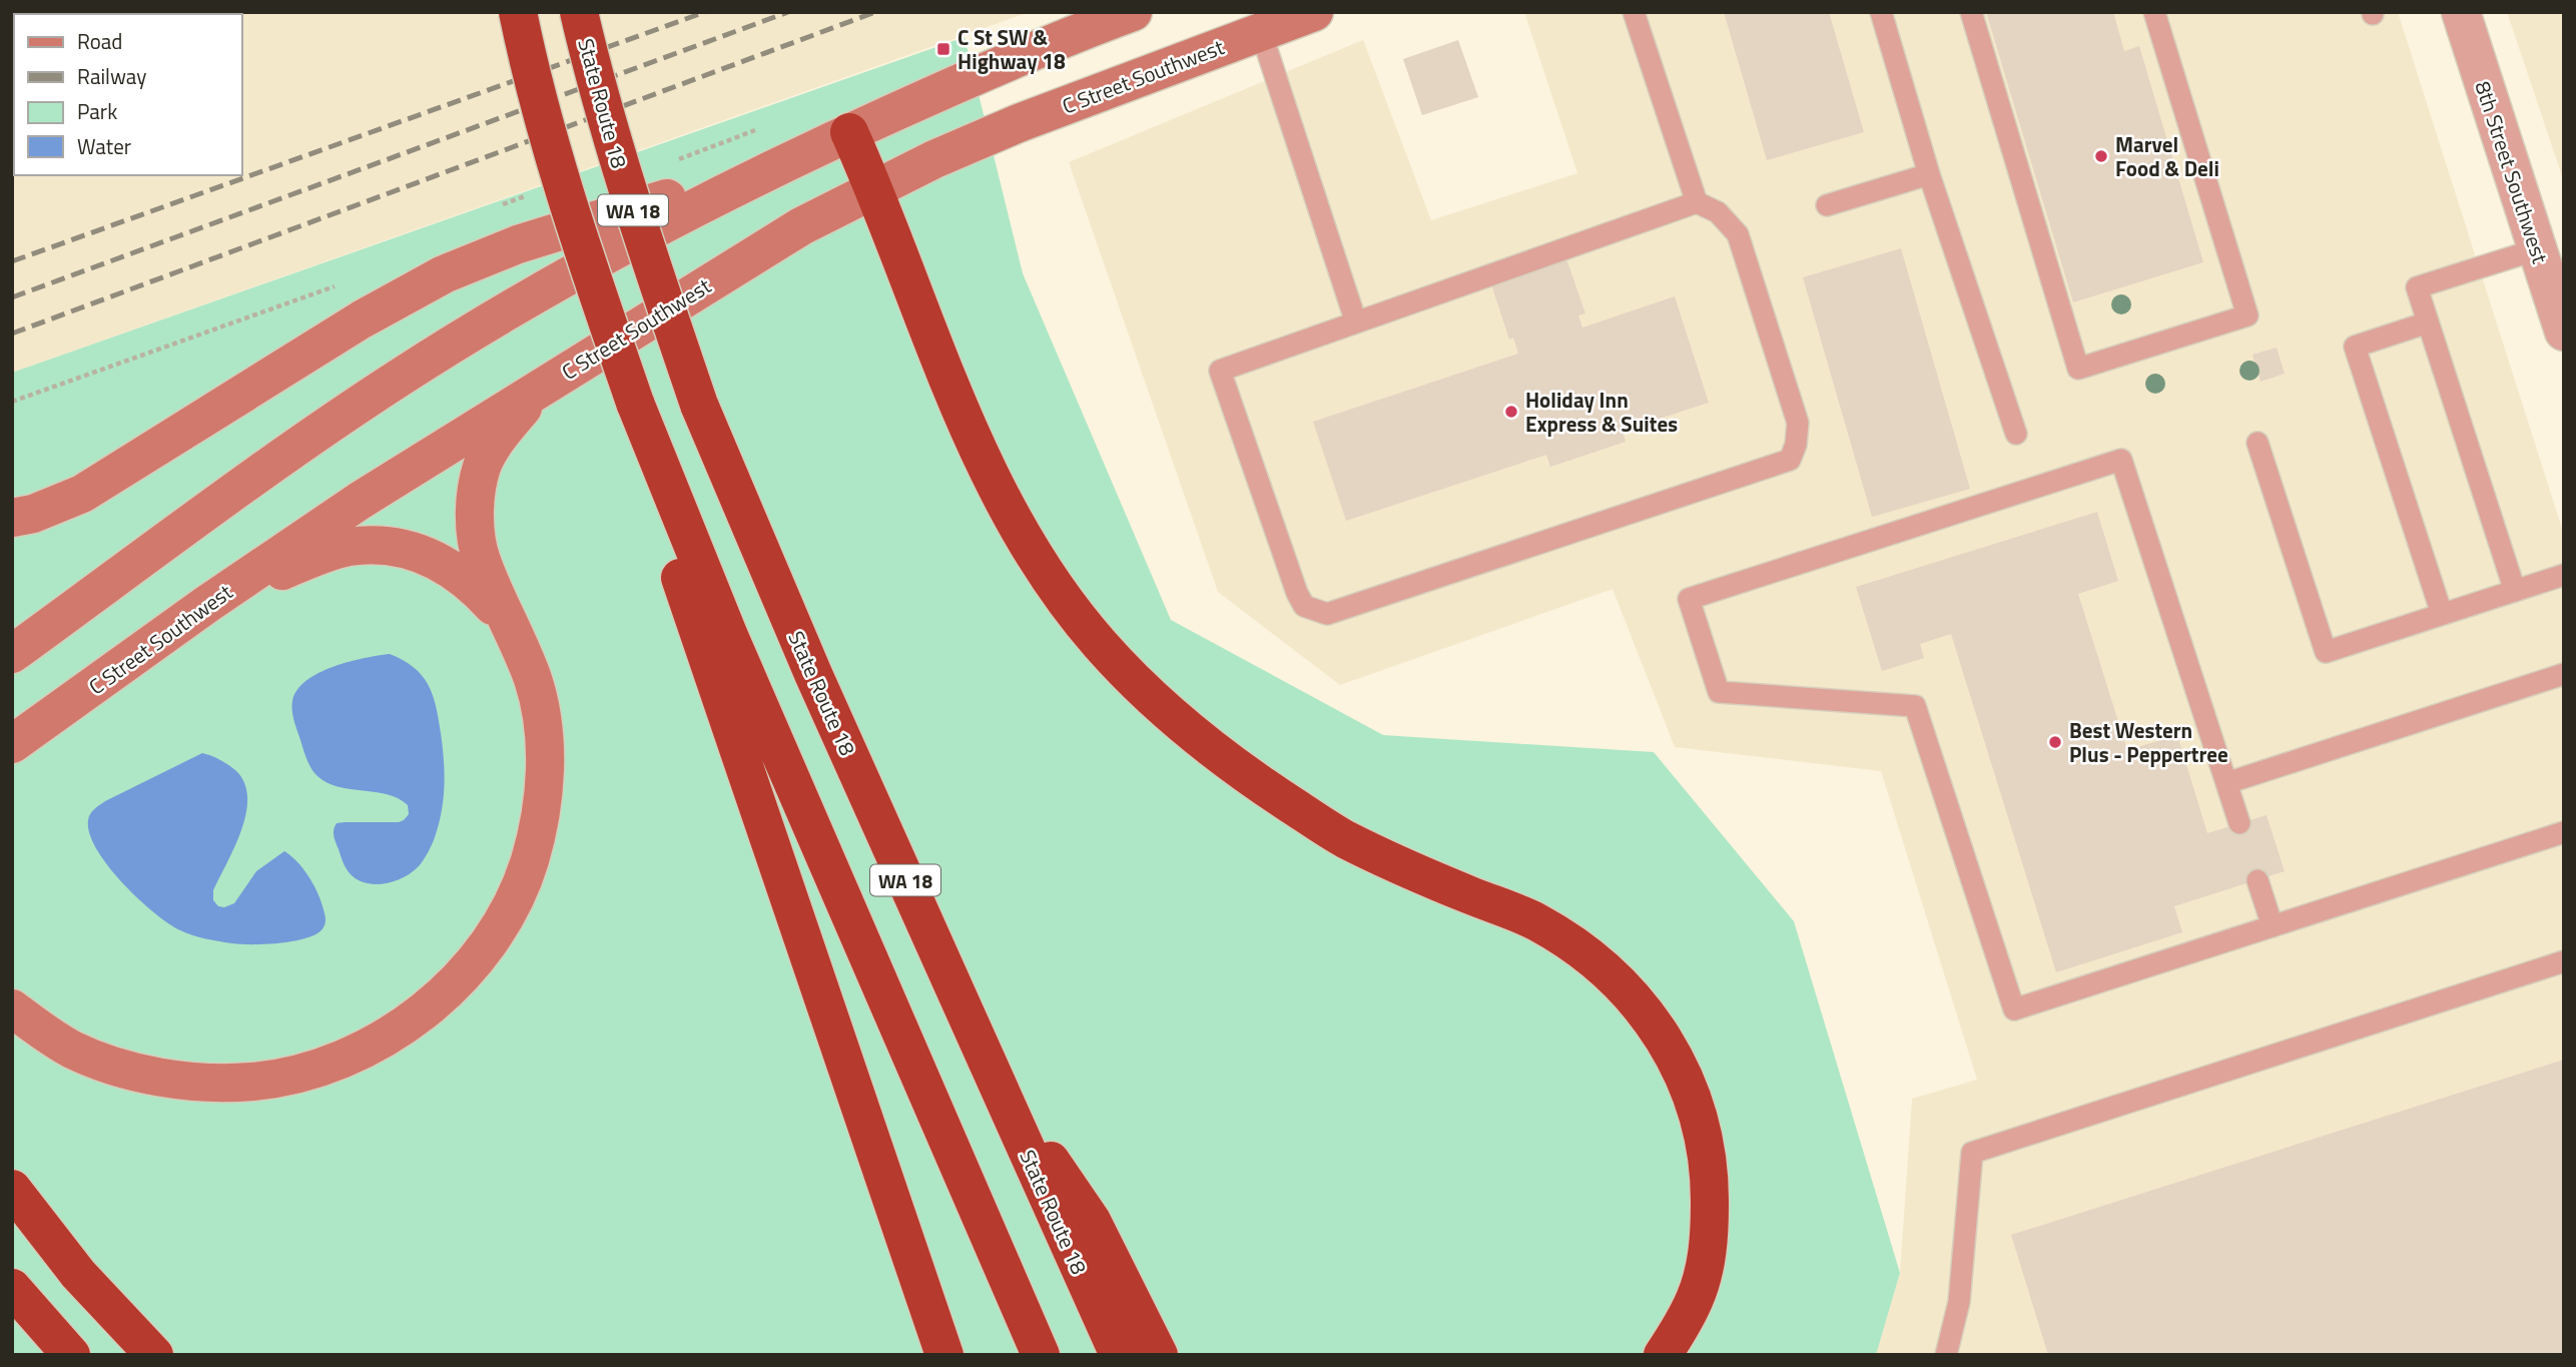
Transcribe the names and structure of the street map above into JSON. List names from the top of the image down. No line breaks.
{"streets":{"highway":["State Route 18","WA 18"],"main road":["C Street Southwest"],"street":["8th Street Southwest"]},"places":{"transit":["C St SW & Highway 18"],"other":["Marvel Food & Deli","Holiday Inn Express & Suites","Best Western Plus - Peppertree"]},"legend":["Road","Railway","Park","Water"]}
